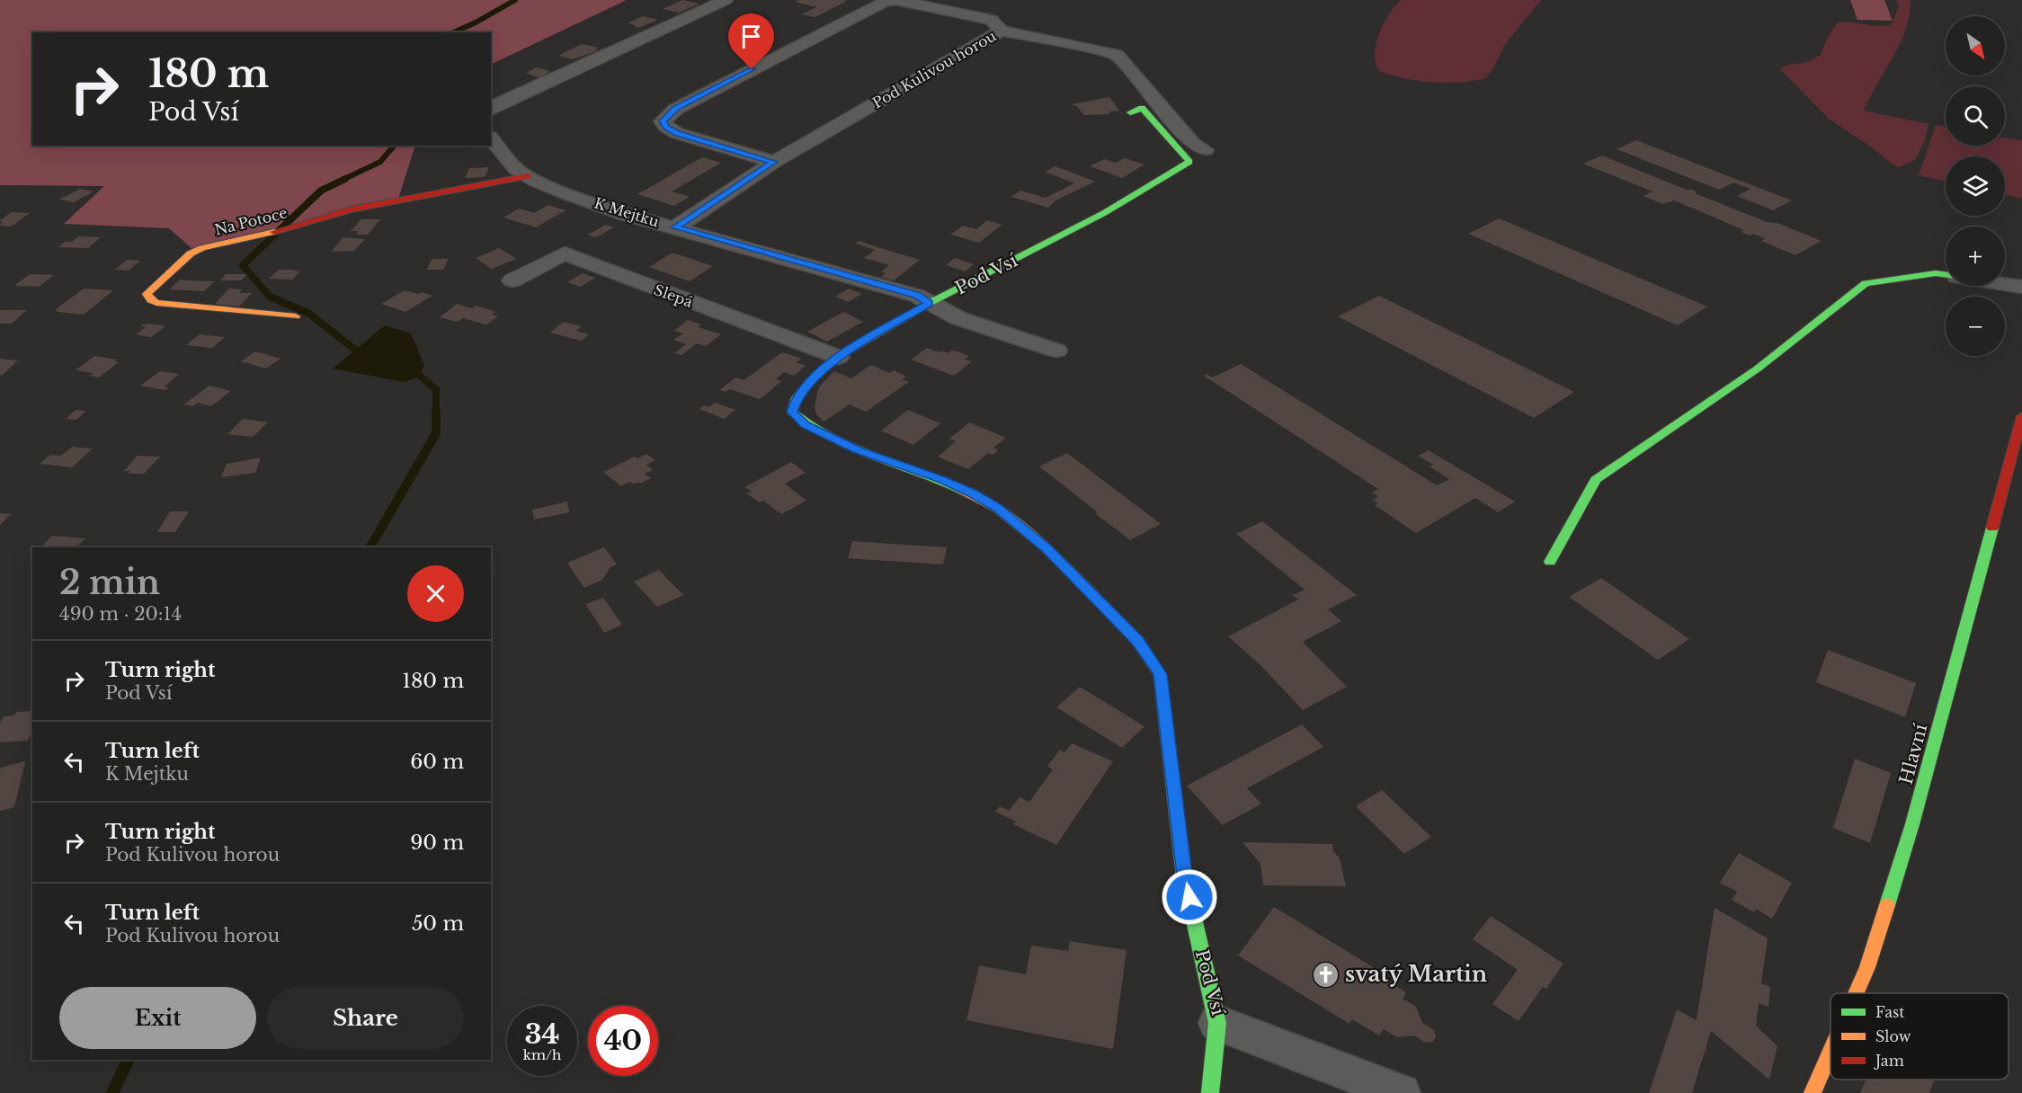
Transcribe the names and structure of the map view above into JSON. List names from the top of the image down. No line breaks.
{"streets":{"street":["Pod Kulivou horou","K Mejtku","Na Potoce","Pod Vsí","Slepá","Hlavní"]},"crossings":[["Pod Kulivou horou","K Mejtku"],["K Mejtku","Na Potoce"],["K Mejtku","Pod Vsí"],["Pod Vsí","Slepá"]],"places":{"church":["svatý Martin"]},"legend":["Fast","Slow","Jam"],"north":"bottom right","page":{"map_buttons":["+","−"],"turn":["180 m","Pod Vsí"],"heading":["2 min","490 m · 20:14"],"list":[{"name":"Turn right","note":"Pod Vsí","value":"180 m"},{"name":"Turn left","note":"K Mejtku","value":"60 m"},{"name":"Turn right","note":"Pod Kulivou horou","value":"90 m"},{"name":"Turn left","note":"Pod Kulivou horou","value":"50 m"}],"buttons":["Exit","Share"],"speed":"34 km/h","limit":"40"}}
